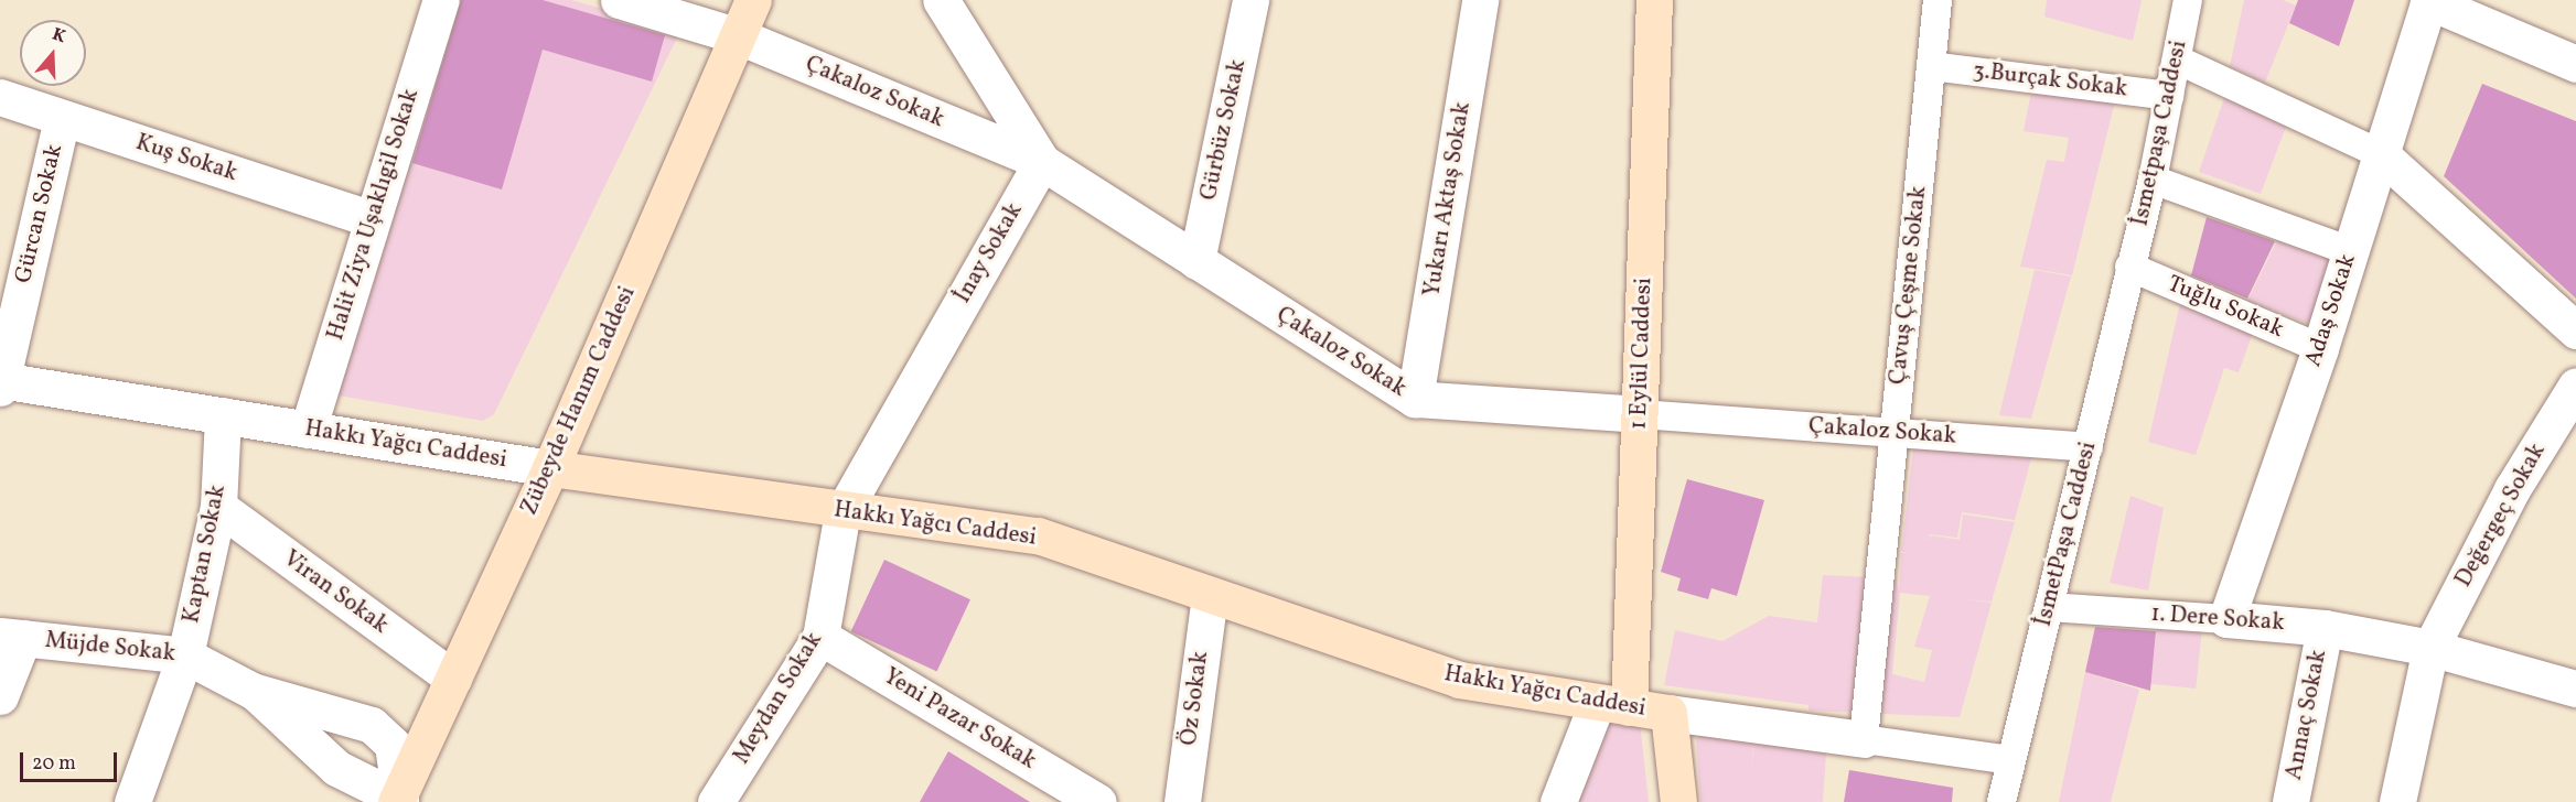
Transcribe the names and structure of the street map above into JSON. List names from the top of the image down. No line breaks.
{"streets":{"main road":["1 Eylül Caddesi","Zübeyde Hanım Caddesi","Hakkı Yağcı Caddesi"],"street":["3.Burçak Sokak","Çakaloz Sokak","Gürbüz Sokak","İsmetpaşa Caddesi","Kuş Sokak","Yukarı Aktaş Sokak","Gürcan Sokak","Halit Ziya Uşaklıgil Sokak","İnay Sokak","Çavuş Çeşme Sokak","Tuğlu Sokak","Adaş Sokak","Değergeç Sokak","İsmetPaşa Caddesi","Kaptan Sokak","Viran Sokak","1. Dere Sokak","Müjde Sokak","Meydan Sokak","Öz Sokak","Annaç Sokak","Yeni Pazar Sokak"]},"crossings":[["3.Burçak Sokak","İsmetpaşa Caddesi"],["3.Burçak Sokak","Çavuş Çeşme Sokak"],["Çakaloz Sokak","Gürbüz Sokak"],["Çakaloz Sokak","Yukarı Aktaş Sokak"],["Çakaloz Sokak","İnay Sokak"],["Çakaloz Sokak","Çavuş Çeşme Sokak"],["Çakaloz Sokak","1 Eylül Caddesi"],["Çakaloz Sokak","Zübeyde Hanım Caddesi"],["Çakaloz Sokak","İsmetPaşa Caddesi"],["İsmetpaşa Caddesi","Tuğlu Sokak"],["İsmetpaşa Caddesi","İsmetPaşa Caddesi"],["Kuş Sokak","Gürcan Sokak"],["Kuş Sokak","Halit Ziya Uşaklıgil Sokak"],["Gürcan Sokak","Hakkı Yağcı Caddesi"],["Halit Ziya Uşaklıgil Sokak","Hakkı Yağcı Caddesi"],["İnay Sokak","Hakkı Yağcı Caddesi"],["İnay Sokak","Meydan Sokak"],["Çavuş Çeşme Sokak","Hakkı Yağcı Caddesi"],["Tuğlu Sokak","Adaş Sokak"],["Tuğlu Sokak","İsmetPaşa Caddesi"],["Adaş Sokak","1. Dere Sokak"],["1 Eylül Caddesi","Hakkı Yağcı Caddesi"],["Zübeyde Hanım Caddesi","Hakkı Yağcı Caddesi"],["Zübeyde Hanım Caddesi","Viran Sokak"],["Hakkı Yağcı Caddesi","İsmetPaşa Caddesi"],["Hakkı Yağcı Caddesi","Kaptan Sokak"],["Hakkı Yağcı Caddesi","Meydan Sokak"],["Hakkı Yağcı Caddesi","Öz Sokak"],["Değergeç Sokak","1. Dere Sokak"],["İsmetPaşa Caddesi","1. Dere Sokak"],["Kaptan Sokak","Viran Sokak"],["Kaptan Sokak","Müjde Sokak"],["1. Dere Sokak","Annaç Sokak"],["Meydan Sokak","Yeni Pazar Sokak"]],"scale_bar":"20 m","north":"top"}
